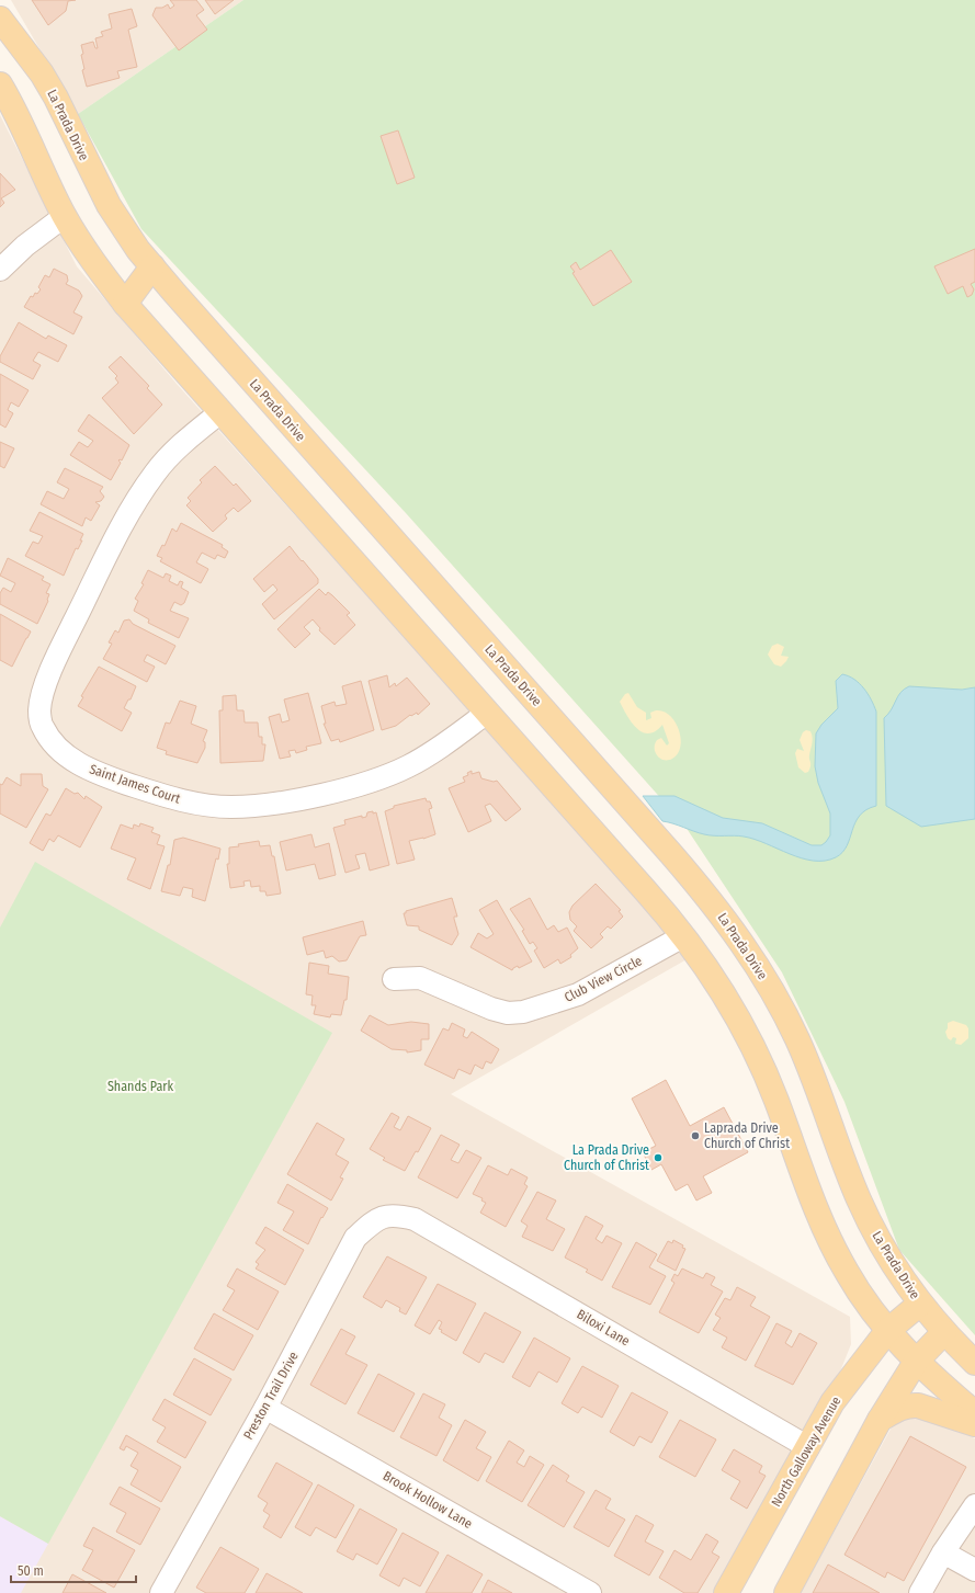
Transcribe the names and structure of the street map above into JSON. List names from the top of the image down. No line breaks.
{"streets":{"main road":["La Prada Drive","North Galloway Avenue"],"street":["Saint James Court","Club View Circle","Biloxi Lane","Preston Trail Drive","Brook Hollow Lane"]},"crossings":[["La Prada Drive","North Galloway Avenue"],["Biloxi Lane","Preston Trail Drive"],["Biloxi Lane","North Galloway Avenue"],["Preston Trail Drive","Brook Hollow Lane"]],"parks":["Shands Park"],"places":["Laprada Drive Church of Christ","La Prada Drive Church of Christ"],"scale_bar":"50 m"}
